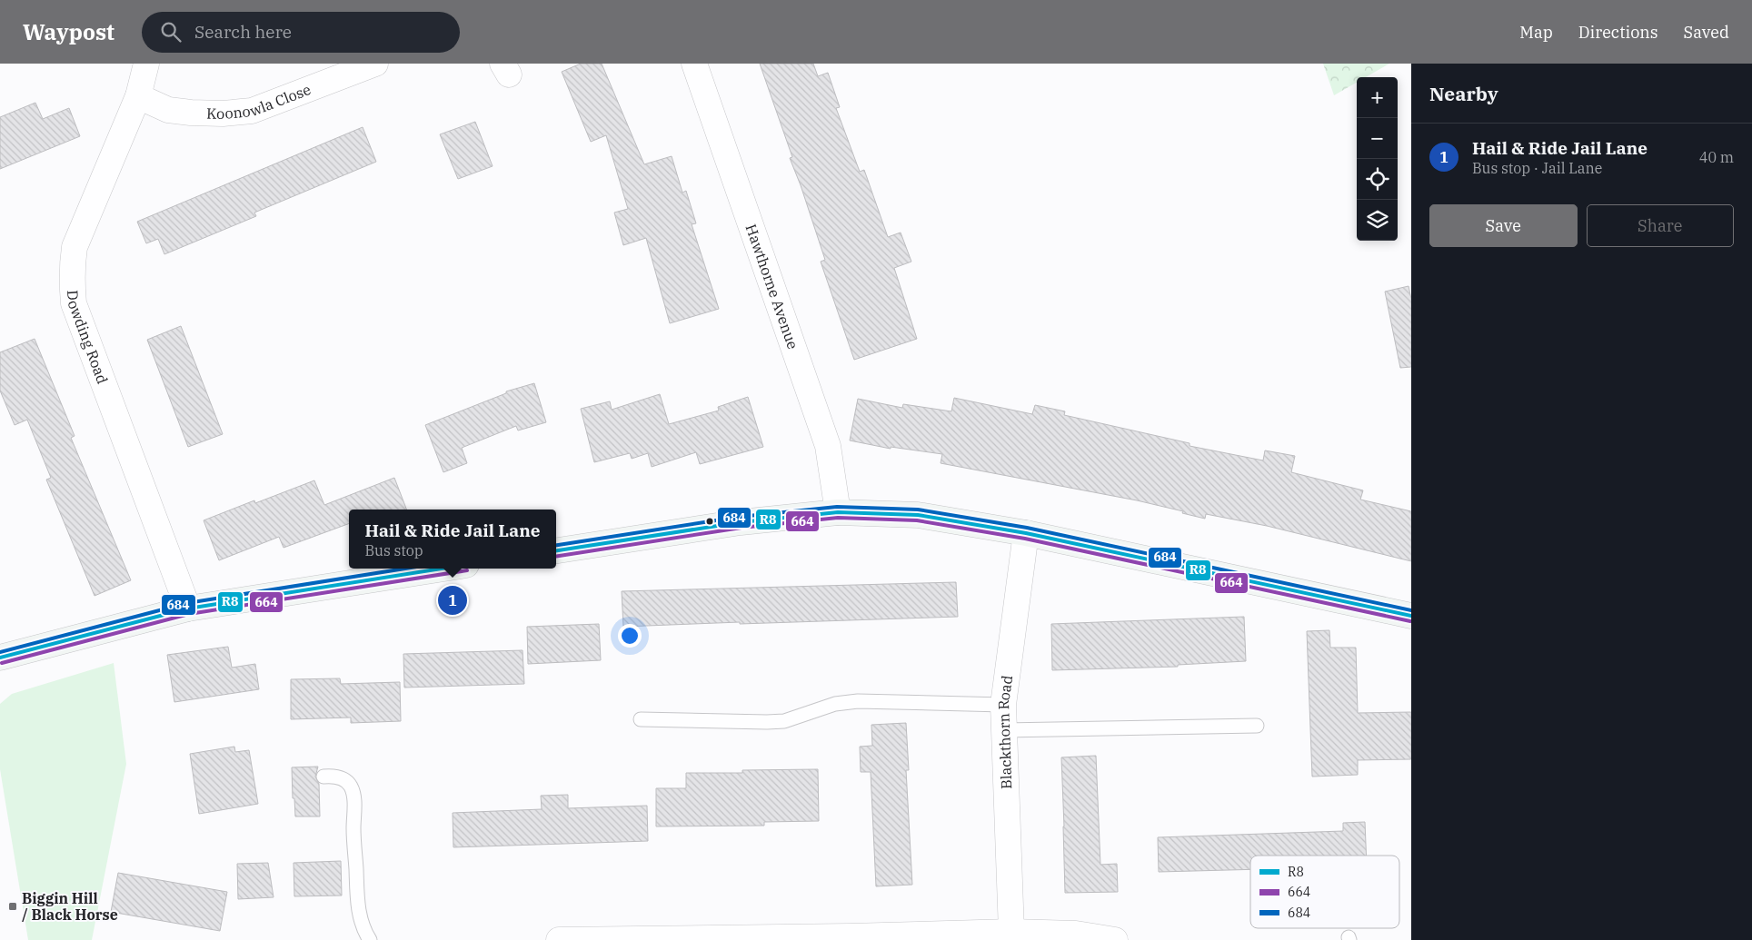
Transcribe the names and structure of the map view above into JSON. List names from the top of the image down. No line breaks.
{"streets":{"street":["Koonowla Close","Hawthorne Avenue","Dowding Road","Blackthorn Road"]},"crossings":[["Koonowla Close","Dowding Road"]],"places":{"transit":["Biggin Hill / Black Horse"]},"lines":["transit line 684","transit line R8","transit line 664"],"legend":["R8","664","684"],"page":{"header":"Waypost","search":"Search here","nav":["Map","Directions","Saved"],"heading":"Nearby","map_buttons":["+","−"],"list":[{"mark":"1","name":"Hail & Ride Jail Lane","note":"Bus stop · Jail Lane","value":"40 m"}],"buttons":["Save","Share"],"popup":["Hail & Ride Jail Lane","Bus stop"],"pins":"1"}}
